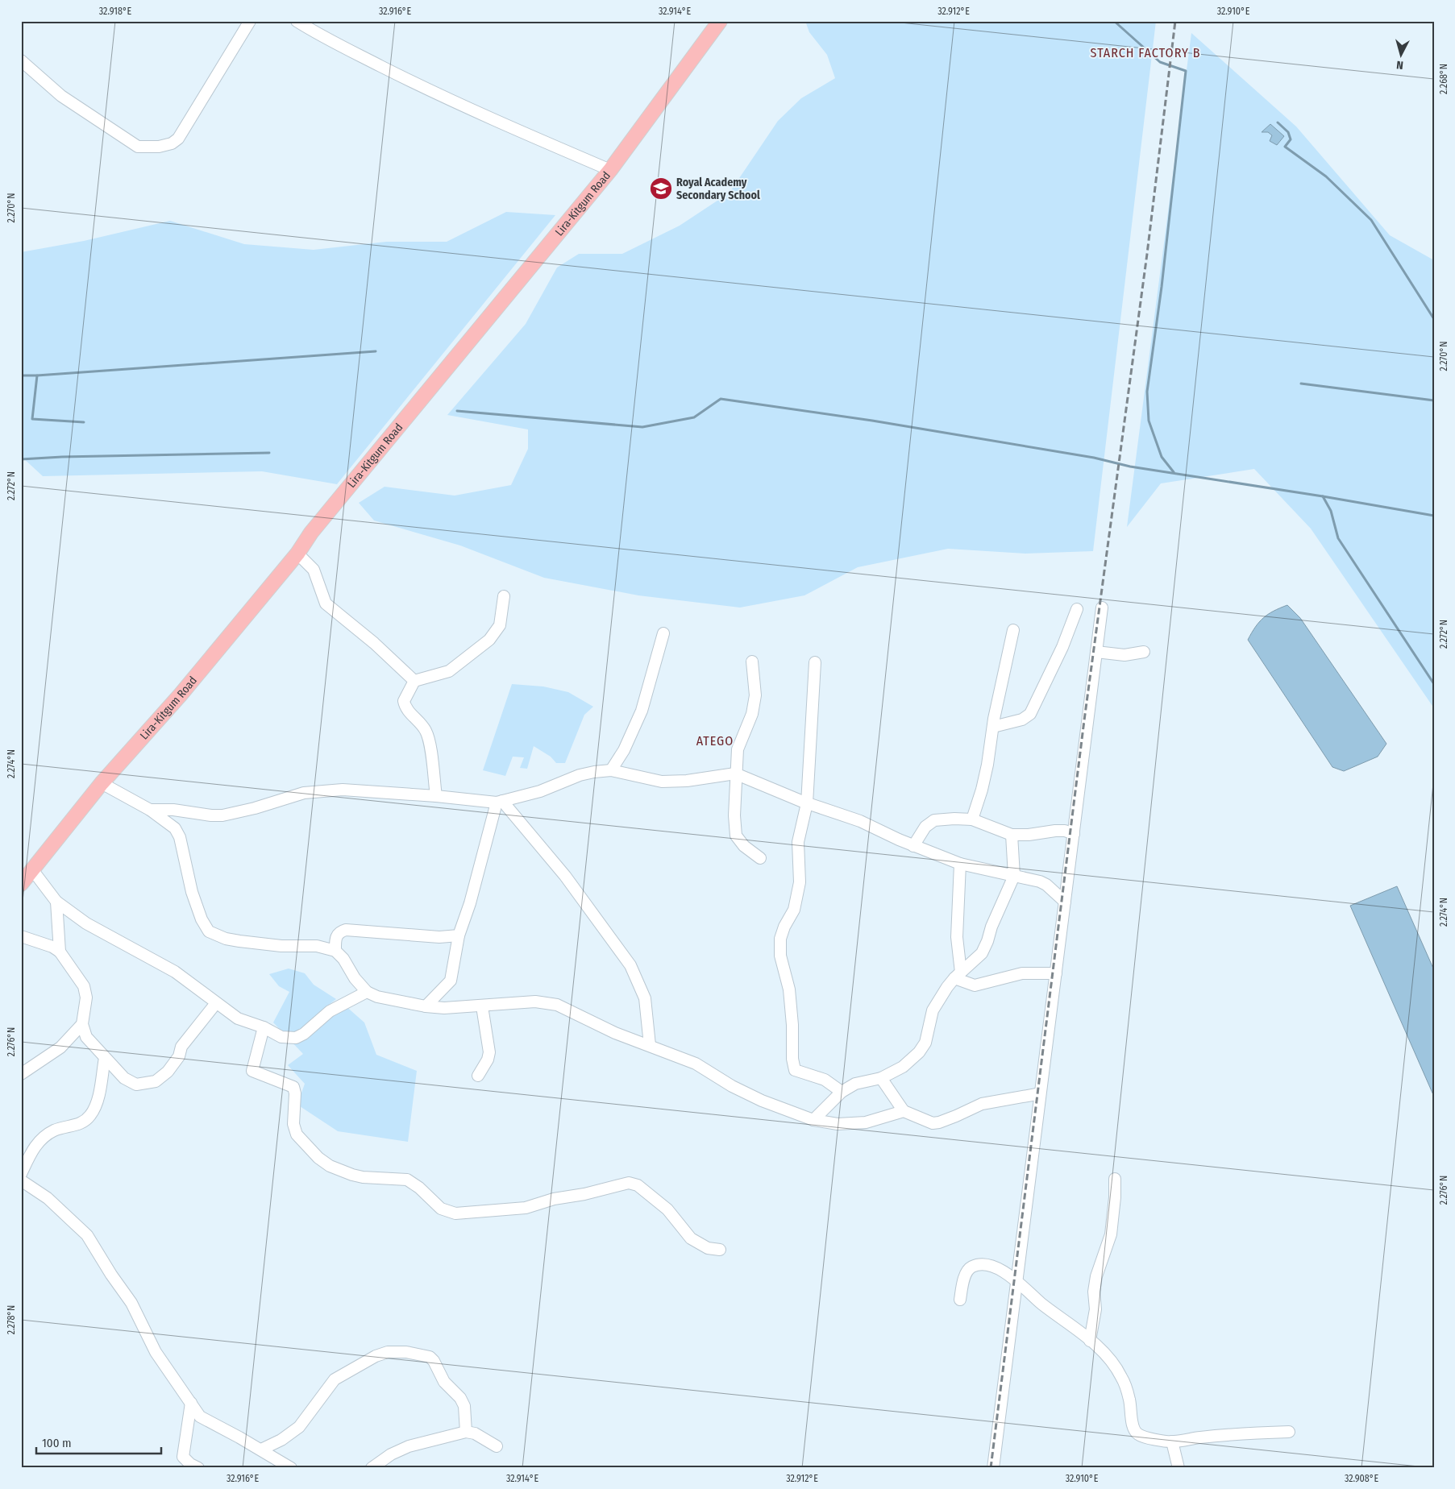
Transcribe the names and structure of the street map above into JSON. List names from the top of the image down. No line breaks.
{"streets":{"main road":["Lira-Kitgum Road"]},"districts":["STARCH FACTORY B","ATEGO"],"places":{"school or university":["Royal Academy Secondary School"]},"scale_bar":"100 m","north":"bottom","coordinates":["32.918°E","32.916°E","32.914°E","32.912°E","32.910°E","2.268°N","2.270°N","2.272°N","2.274°N","2.276°N","2.278°N","32.908°E"]}
